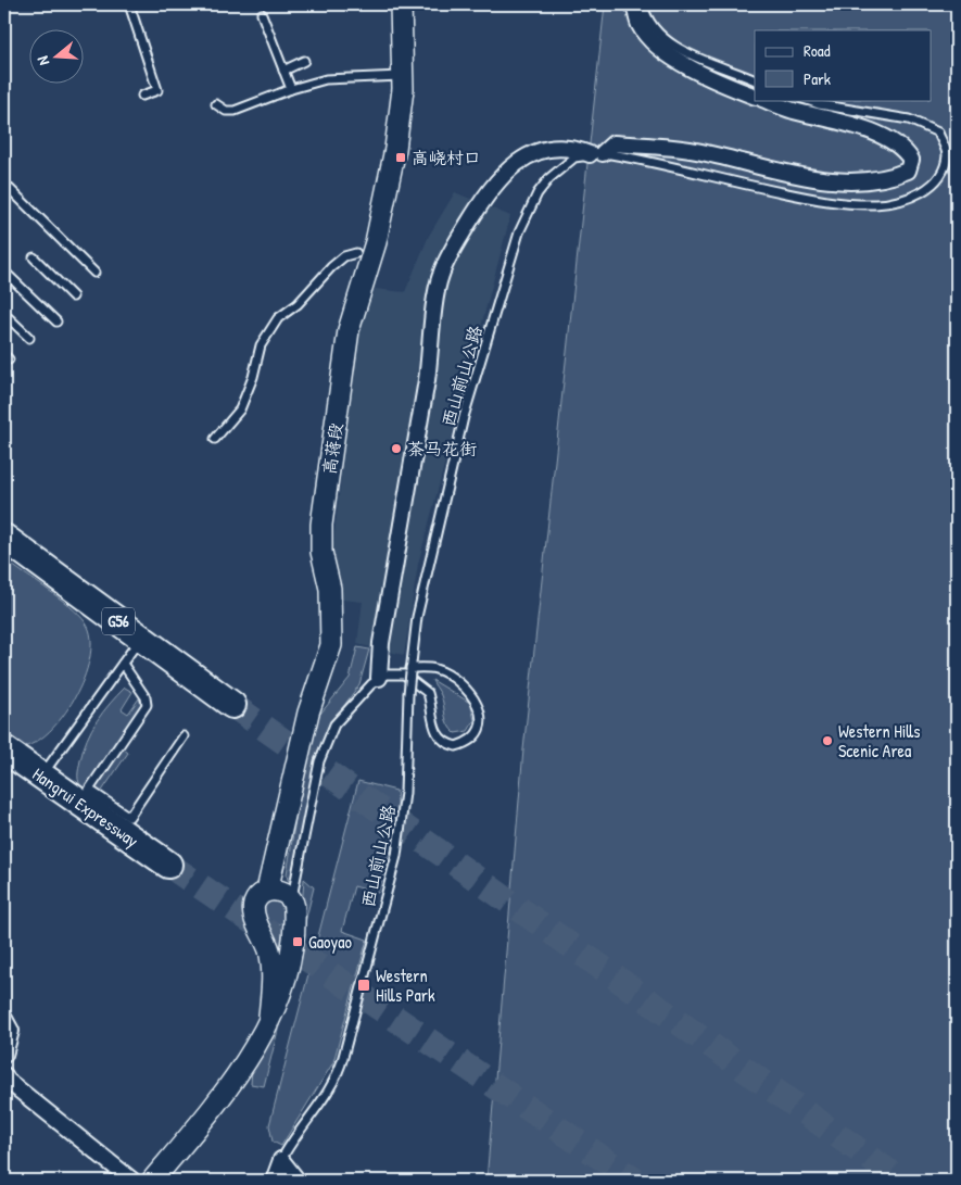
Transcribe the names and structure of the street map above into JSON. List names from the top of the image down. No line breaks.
{"streets":{"highway":["G56","Hangrui Expressway"],"main road":["高蒋段"],"lane":["西山前山公路"]},"places":{"transit":["高峣村口","Gaoyao","Western Hills Park"],"other":["茶马花街","Western Hills Scenic Area"]},"legend":["Road","Park"],"north":"left"}
